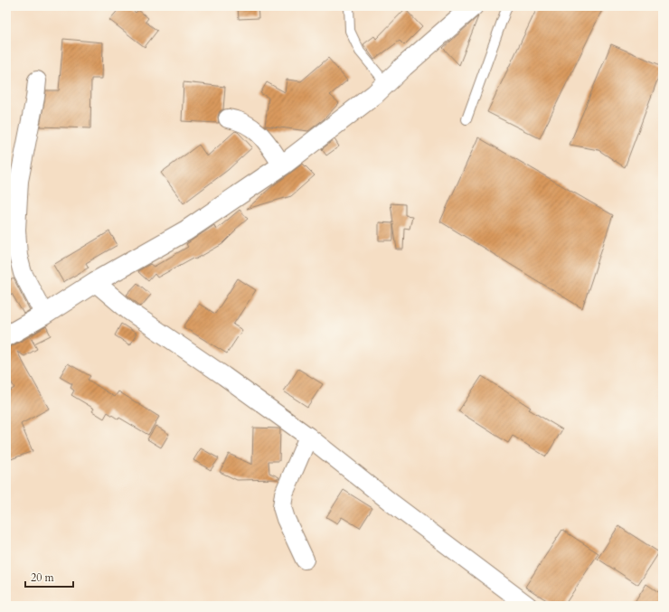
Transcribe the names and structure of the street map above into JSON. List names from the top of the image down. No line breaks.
{"scale_bar":"20 m"}
